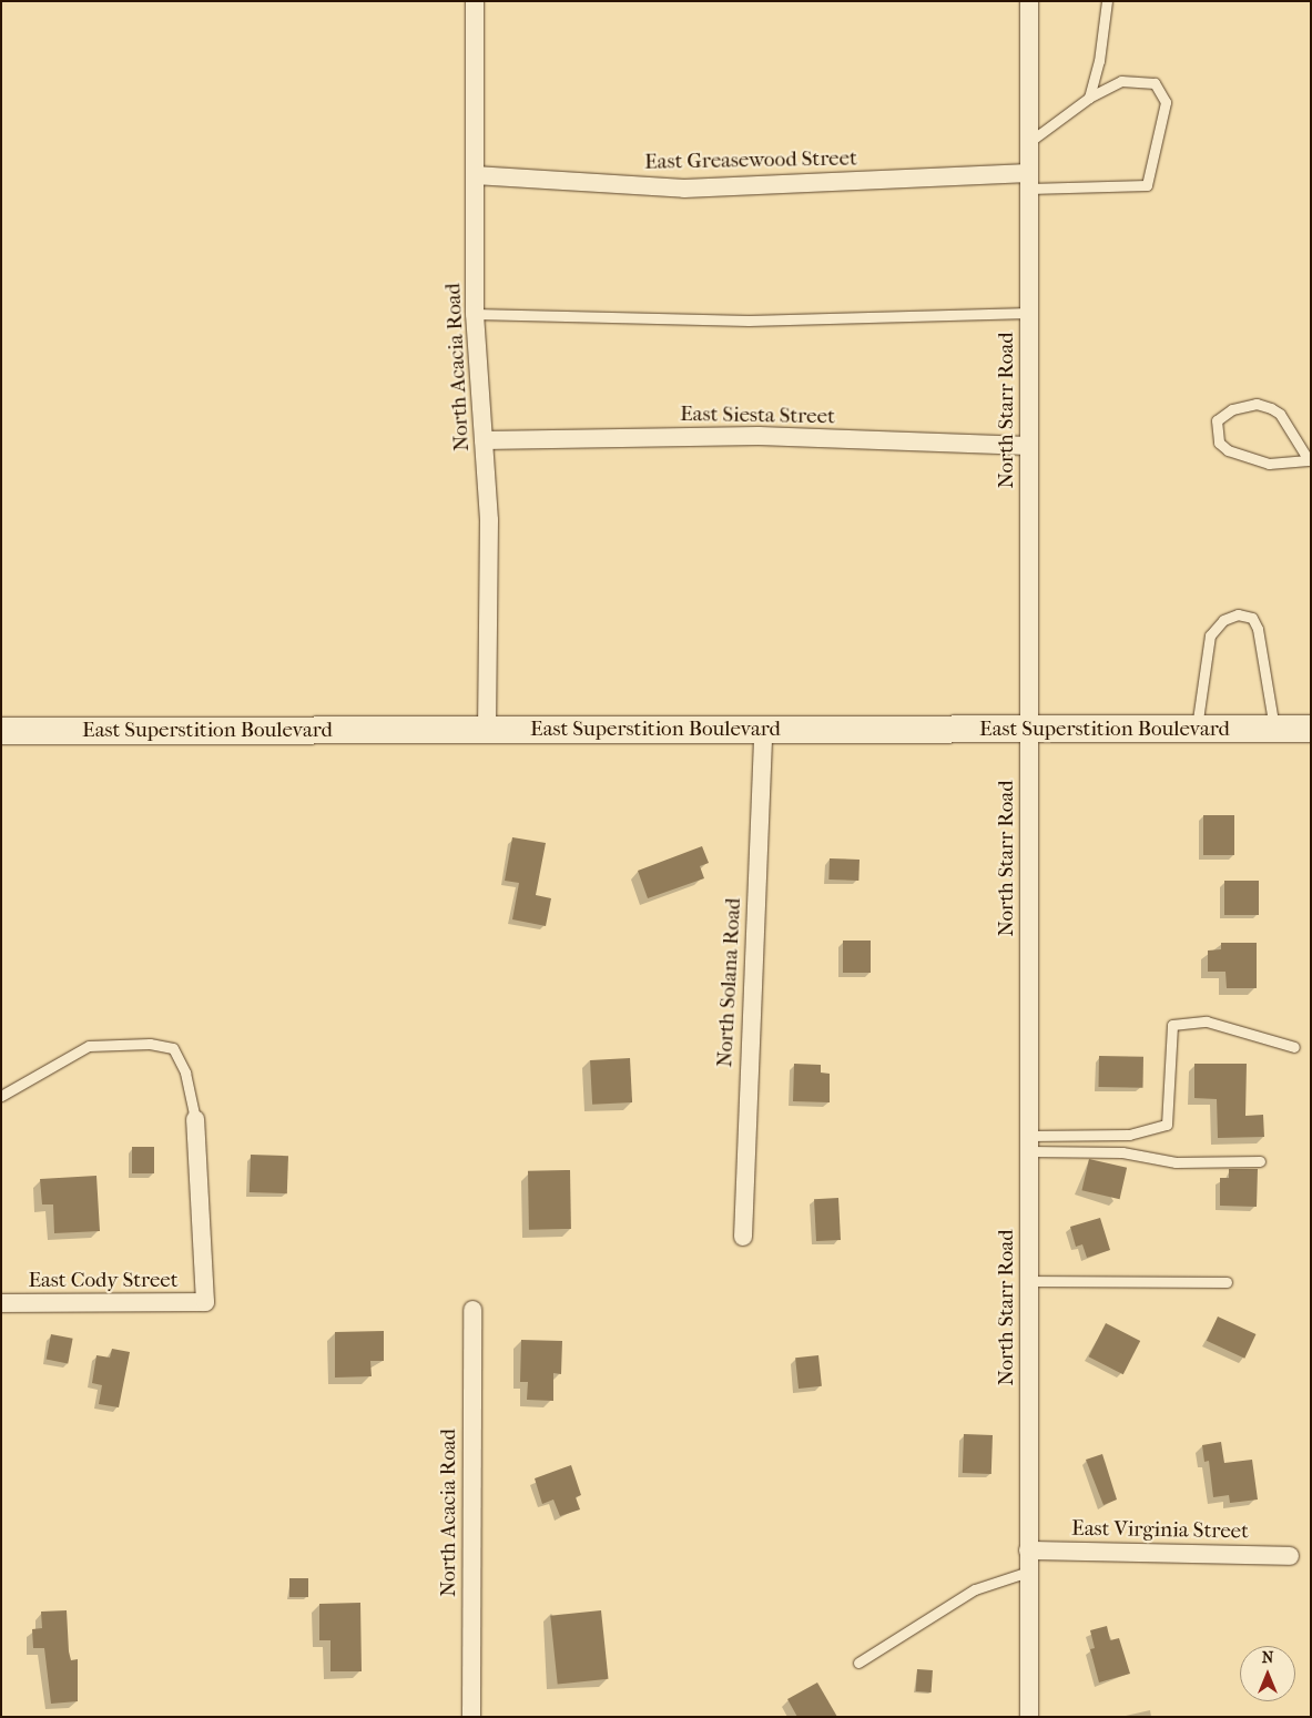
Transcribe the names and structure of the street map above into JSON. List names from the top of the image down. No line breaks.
{"streets":{"main road":["East Superstition Boulevard"],"street":["East Greasewood Street","North Acacia Road","North Starr Road","East Siesta Street","North Solana Road","East Cody Street","East Virginia Street"]},"crossings":[["East Greasewood Street","North Acacia Road"],["East Greasewood Street","North Starr Road"],["North Acacia Road","East Siesta Street"],["North Acacia Road","East Superstition Boulevard"],["North Starr Road","East Siesta Street"],["North Starr Road","East Superstition Boulevard"],["North Starr Road","East Virginia Street"],["East Superstition Boulevard","North Solana Road"]],"north":"top"}
